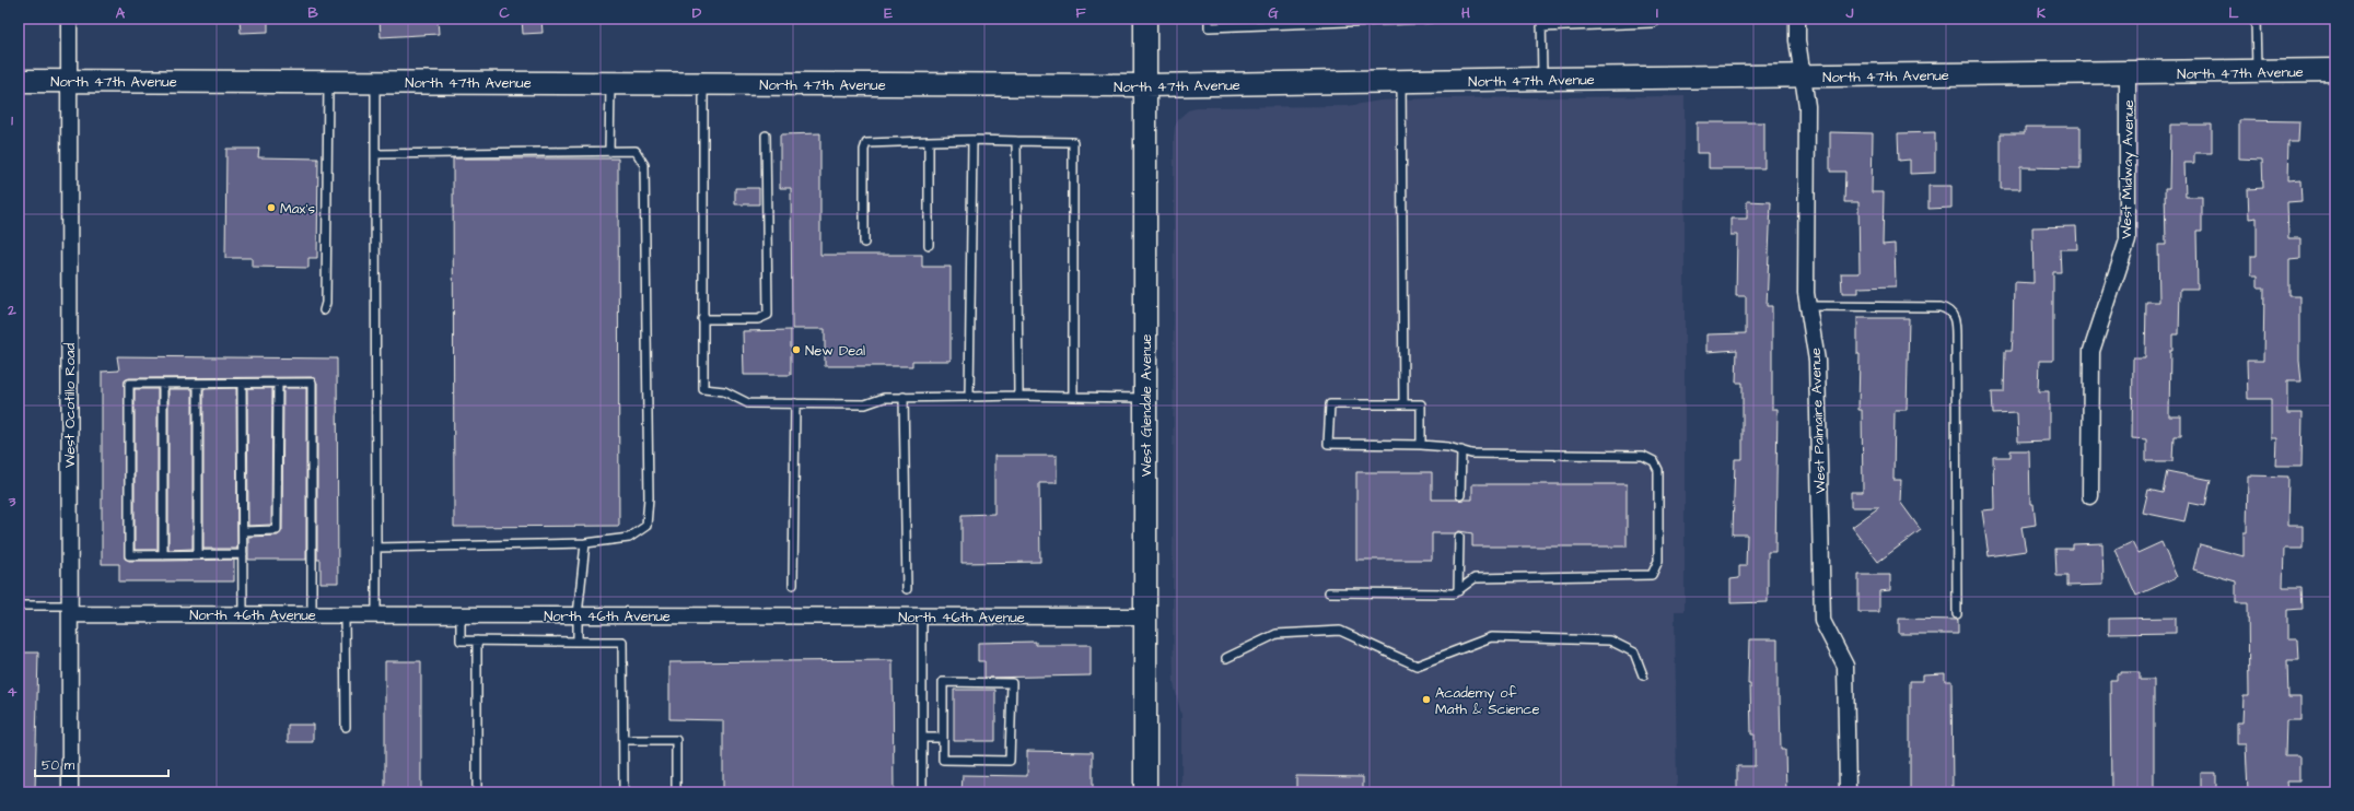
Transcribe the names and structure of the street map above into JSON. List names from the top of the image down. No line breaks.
{"streets":{"street":["North 47th Avenue","West Midway Avenue","West Ocotillo Road","West Glendale Avenue","West Palmaire Avenue","North 46th Avenue"]},"crossings":[["North 47th Avenue","West Midway Avenue"],["North 47th Avenue","West Ocotillo Road"],["North 47th Avenue","West Glendale Avenue"],["North 47th Avenue","West Palmaire Avenue"],["West Ocotillo Road","North 46th Avenue"],["West Glendale Avenue","North 46th Avenue"]],"places":["Max's","New Deal","Academy of Math & Science"],"scale_bar":"50 m","grid":{"columns":["A","B","C","D","E","F","G","H","I","J","K","L"],"rows":["1","2","3","4"]}}
